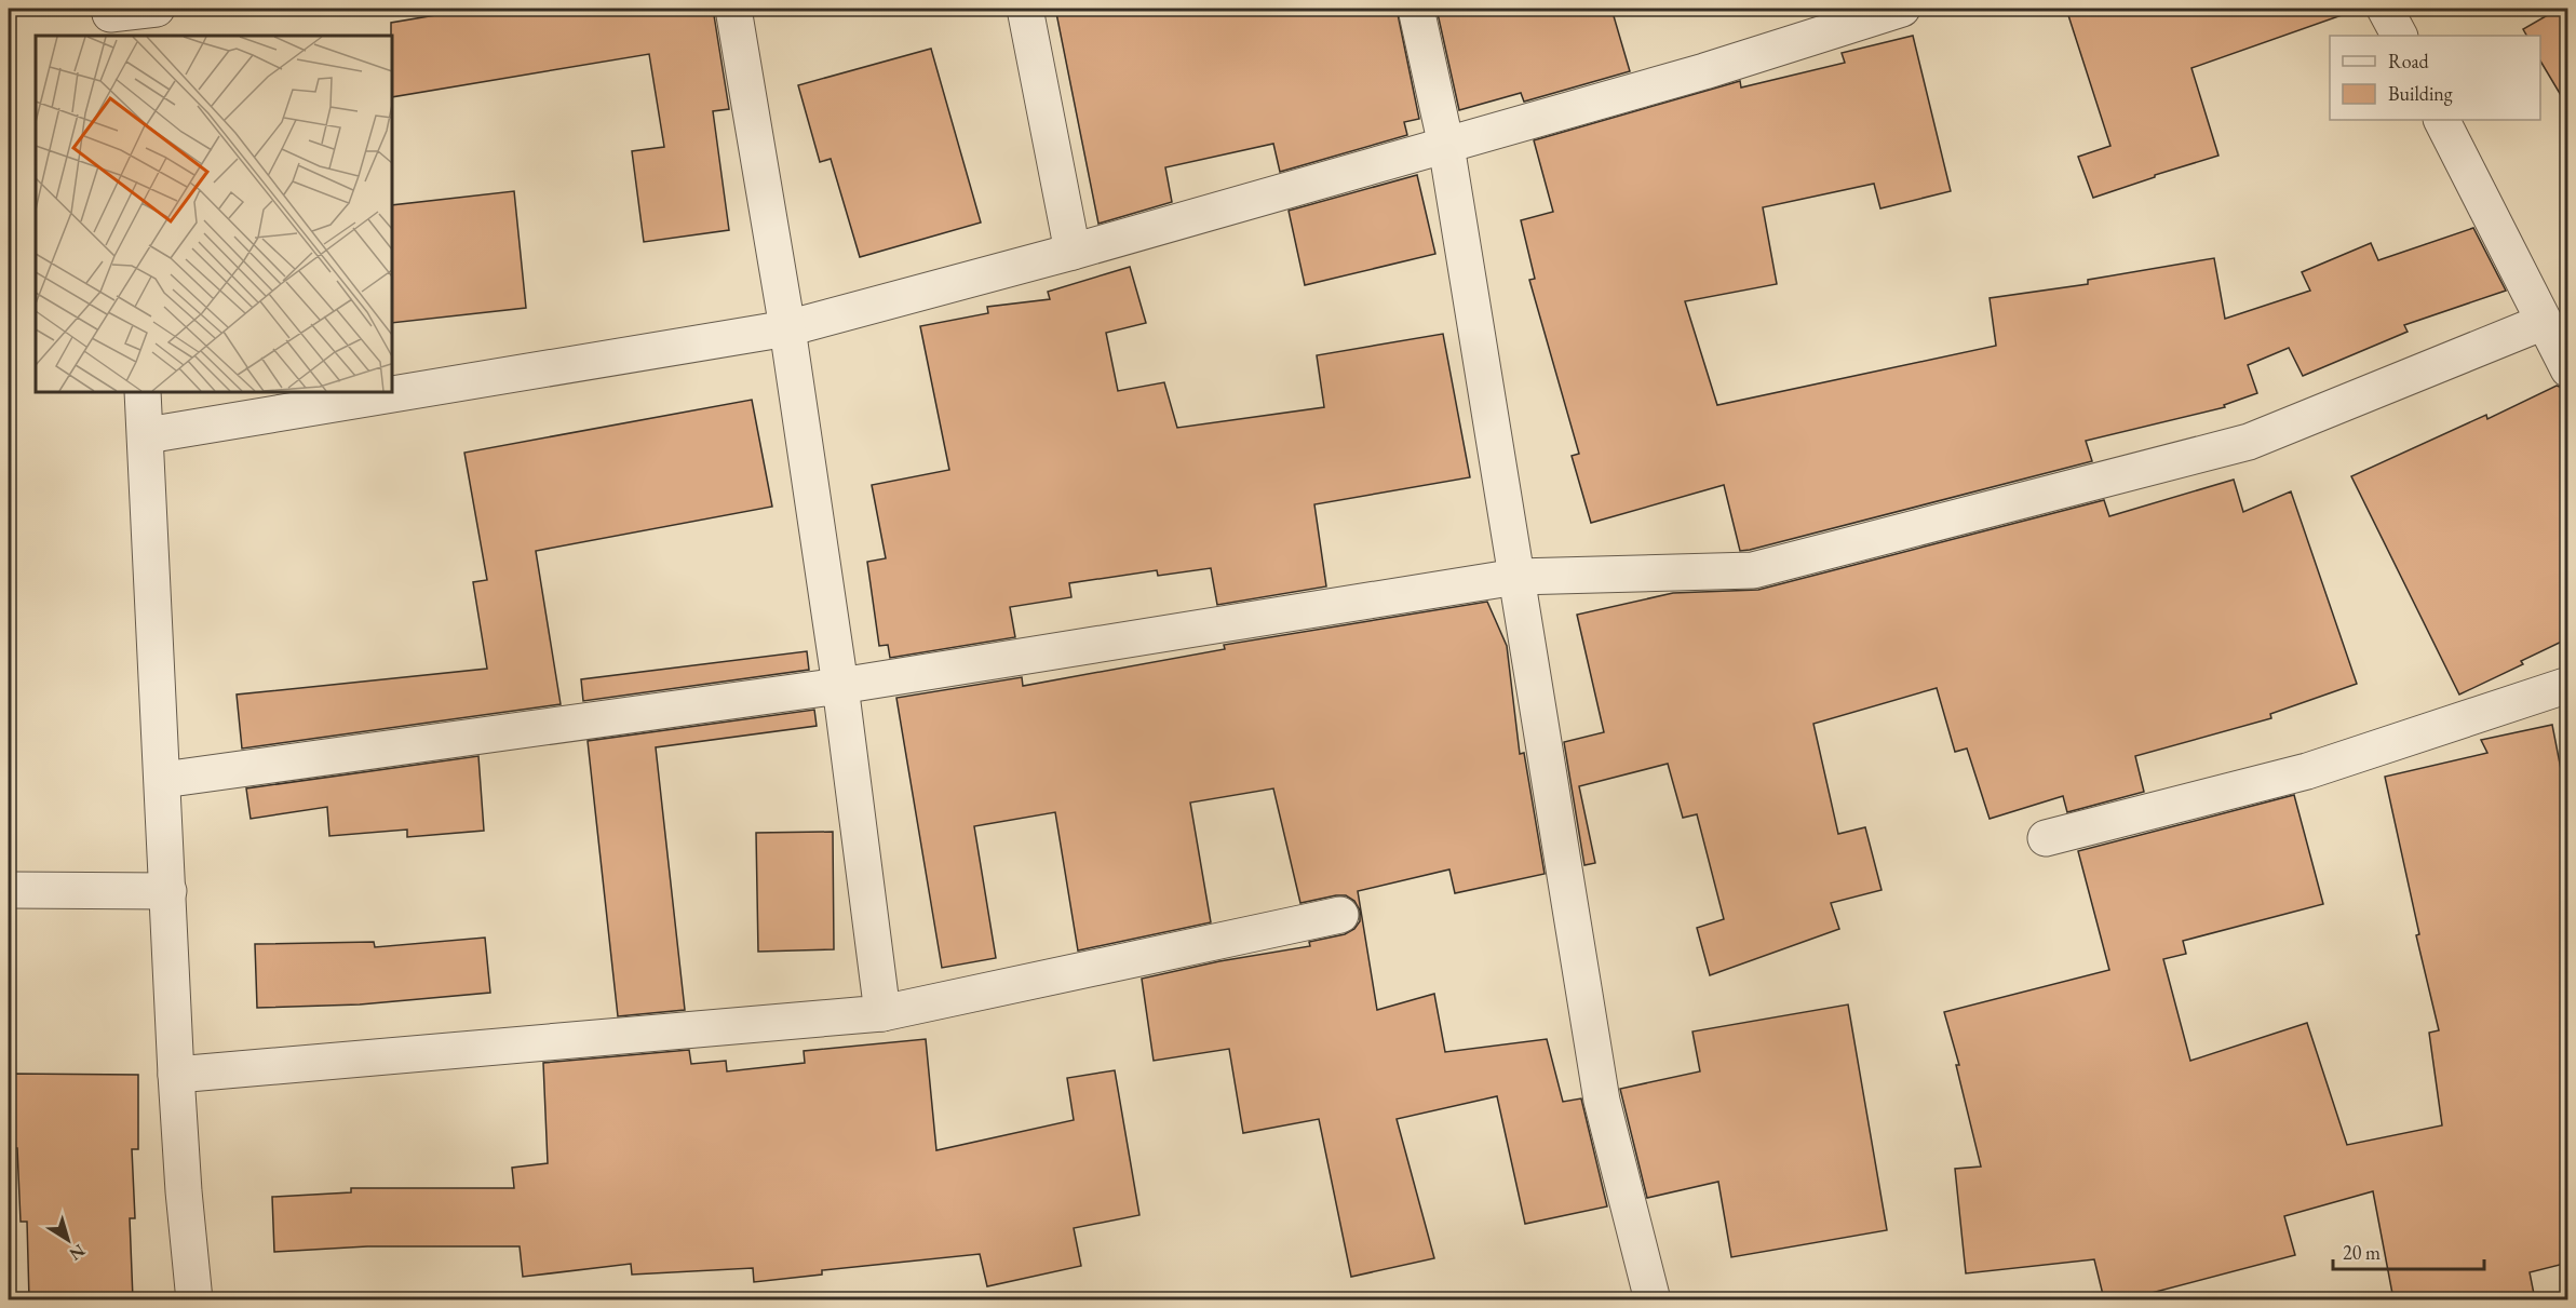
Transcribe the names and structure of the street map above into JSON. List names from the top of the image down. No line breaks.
{"legend":["Road","Building"],"scale_bar":"20 m","north":"bottom right"}
